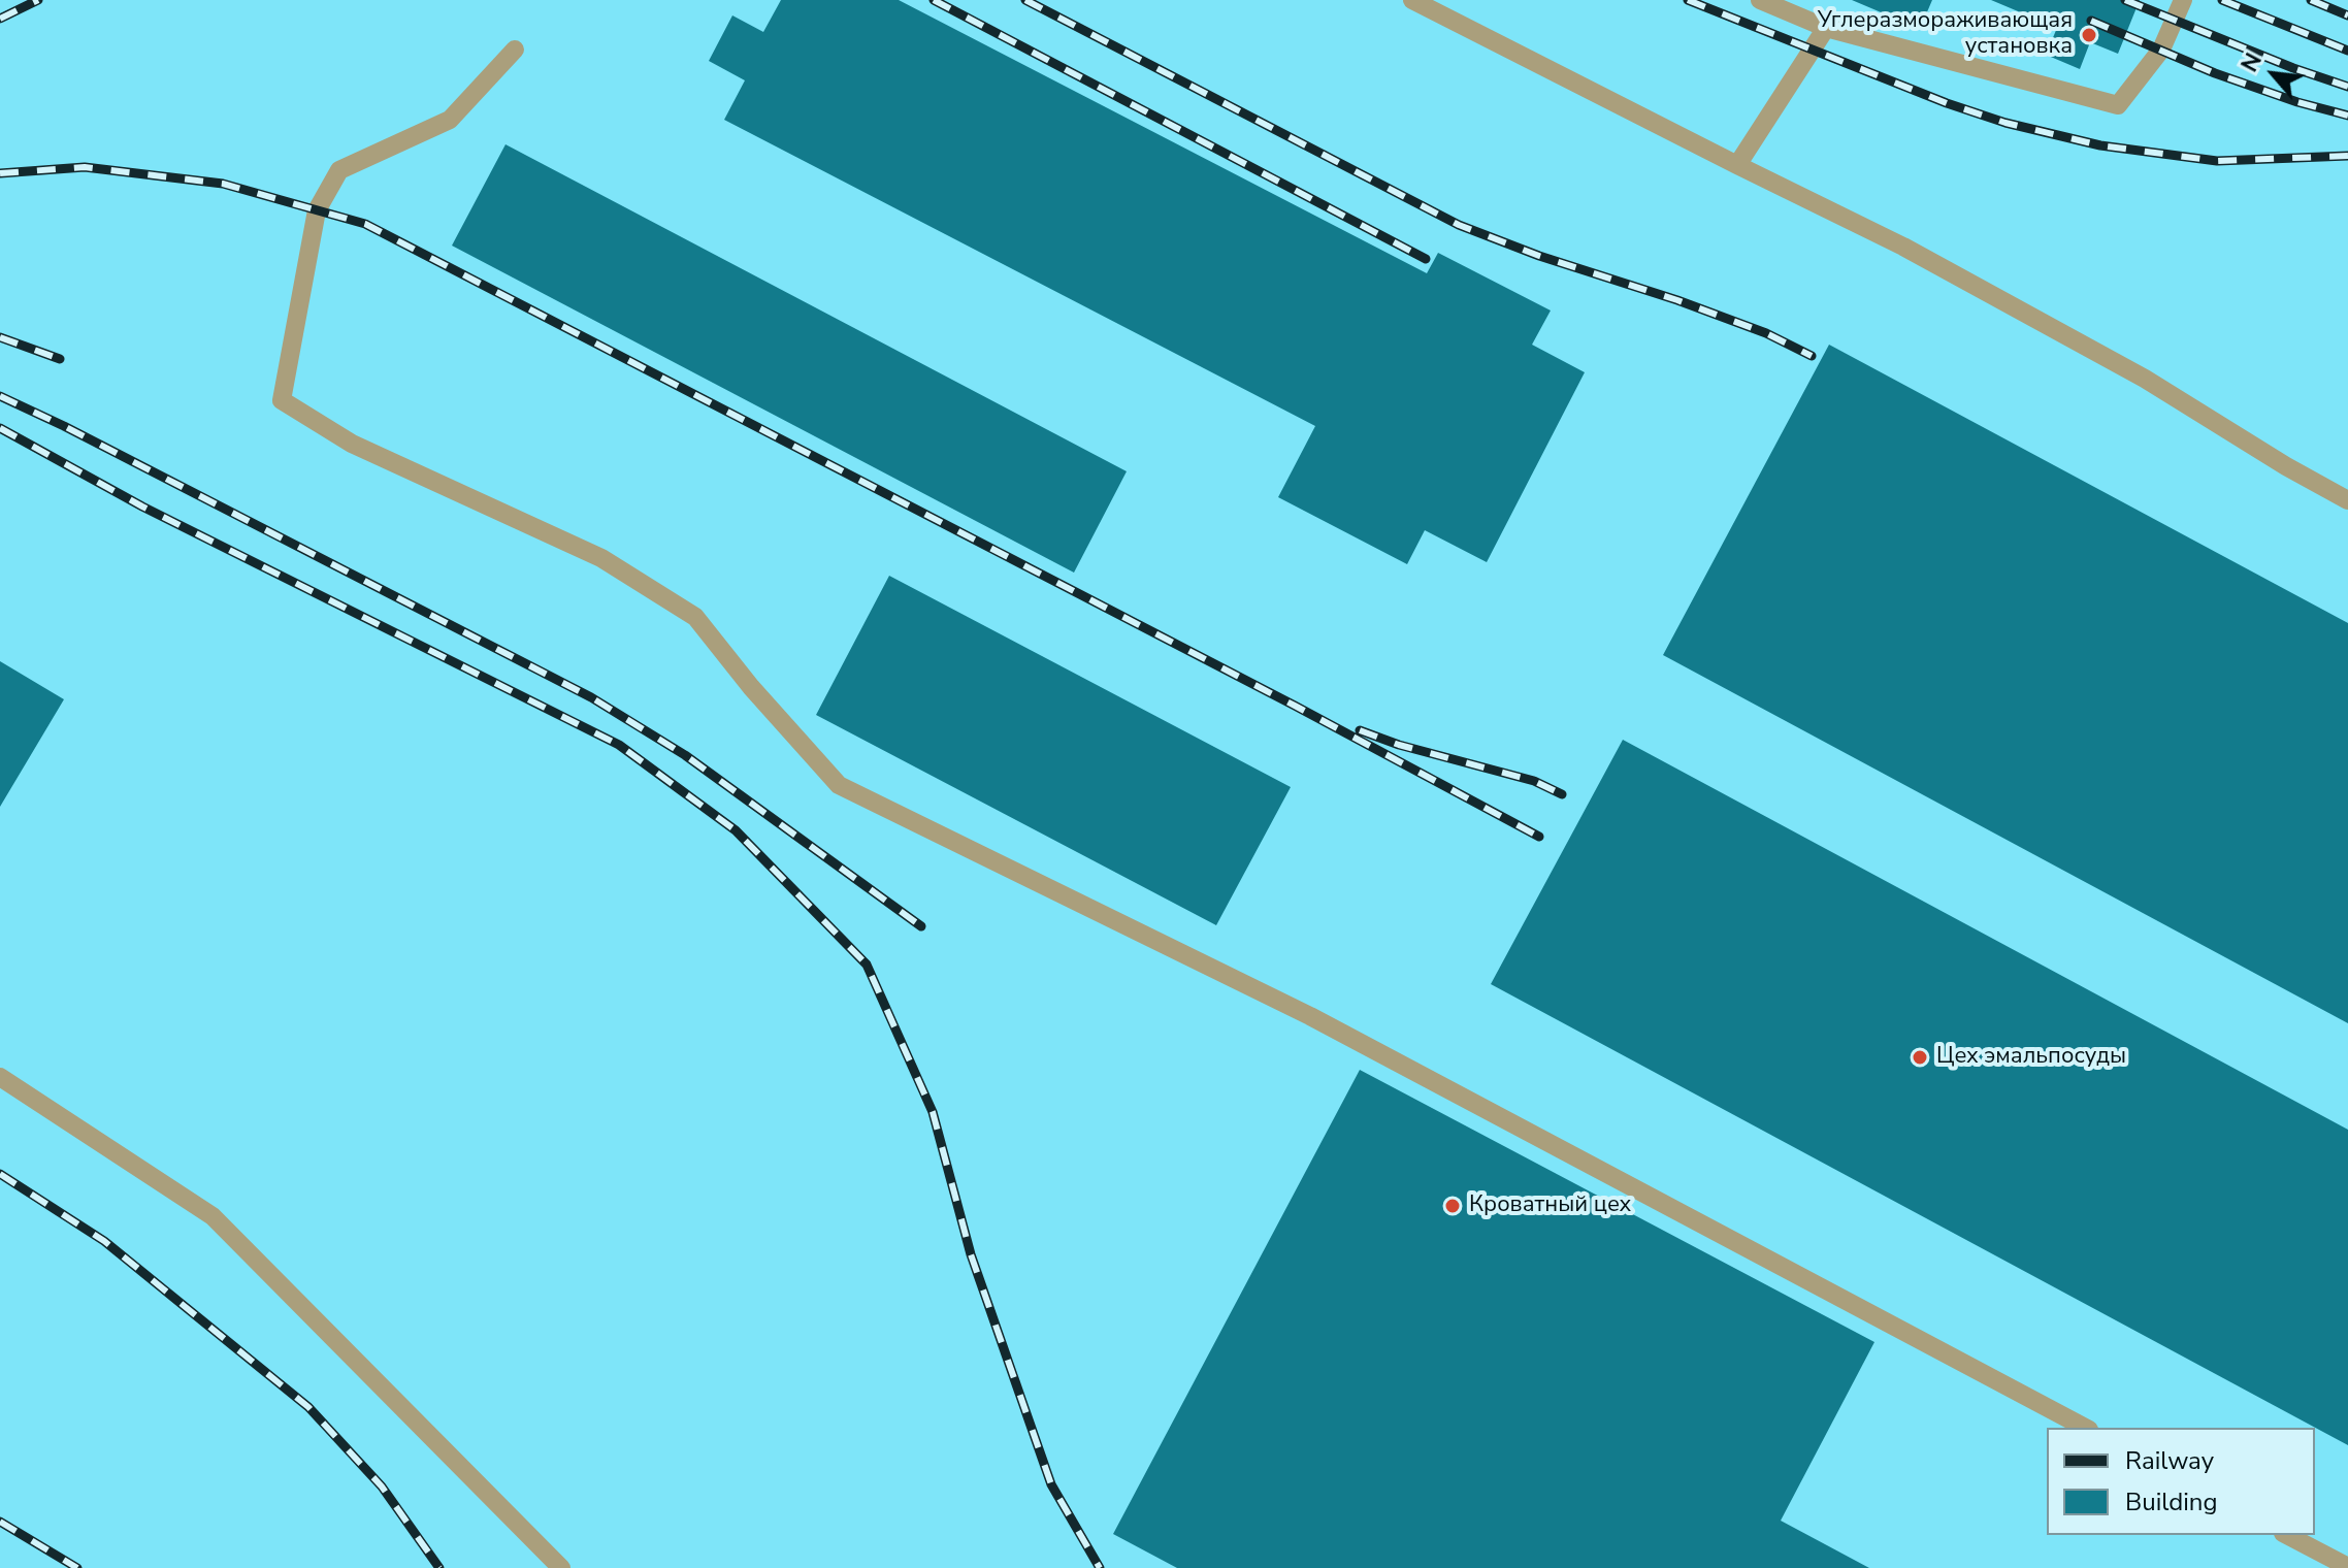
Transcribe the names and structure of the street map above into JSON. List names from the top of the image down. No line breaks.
{"places":["Углеразмораживающая установка","Цех эмальпосуды","Кроватный цех"],"legend":["Railway","Building"],"north":"top left"}
